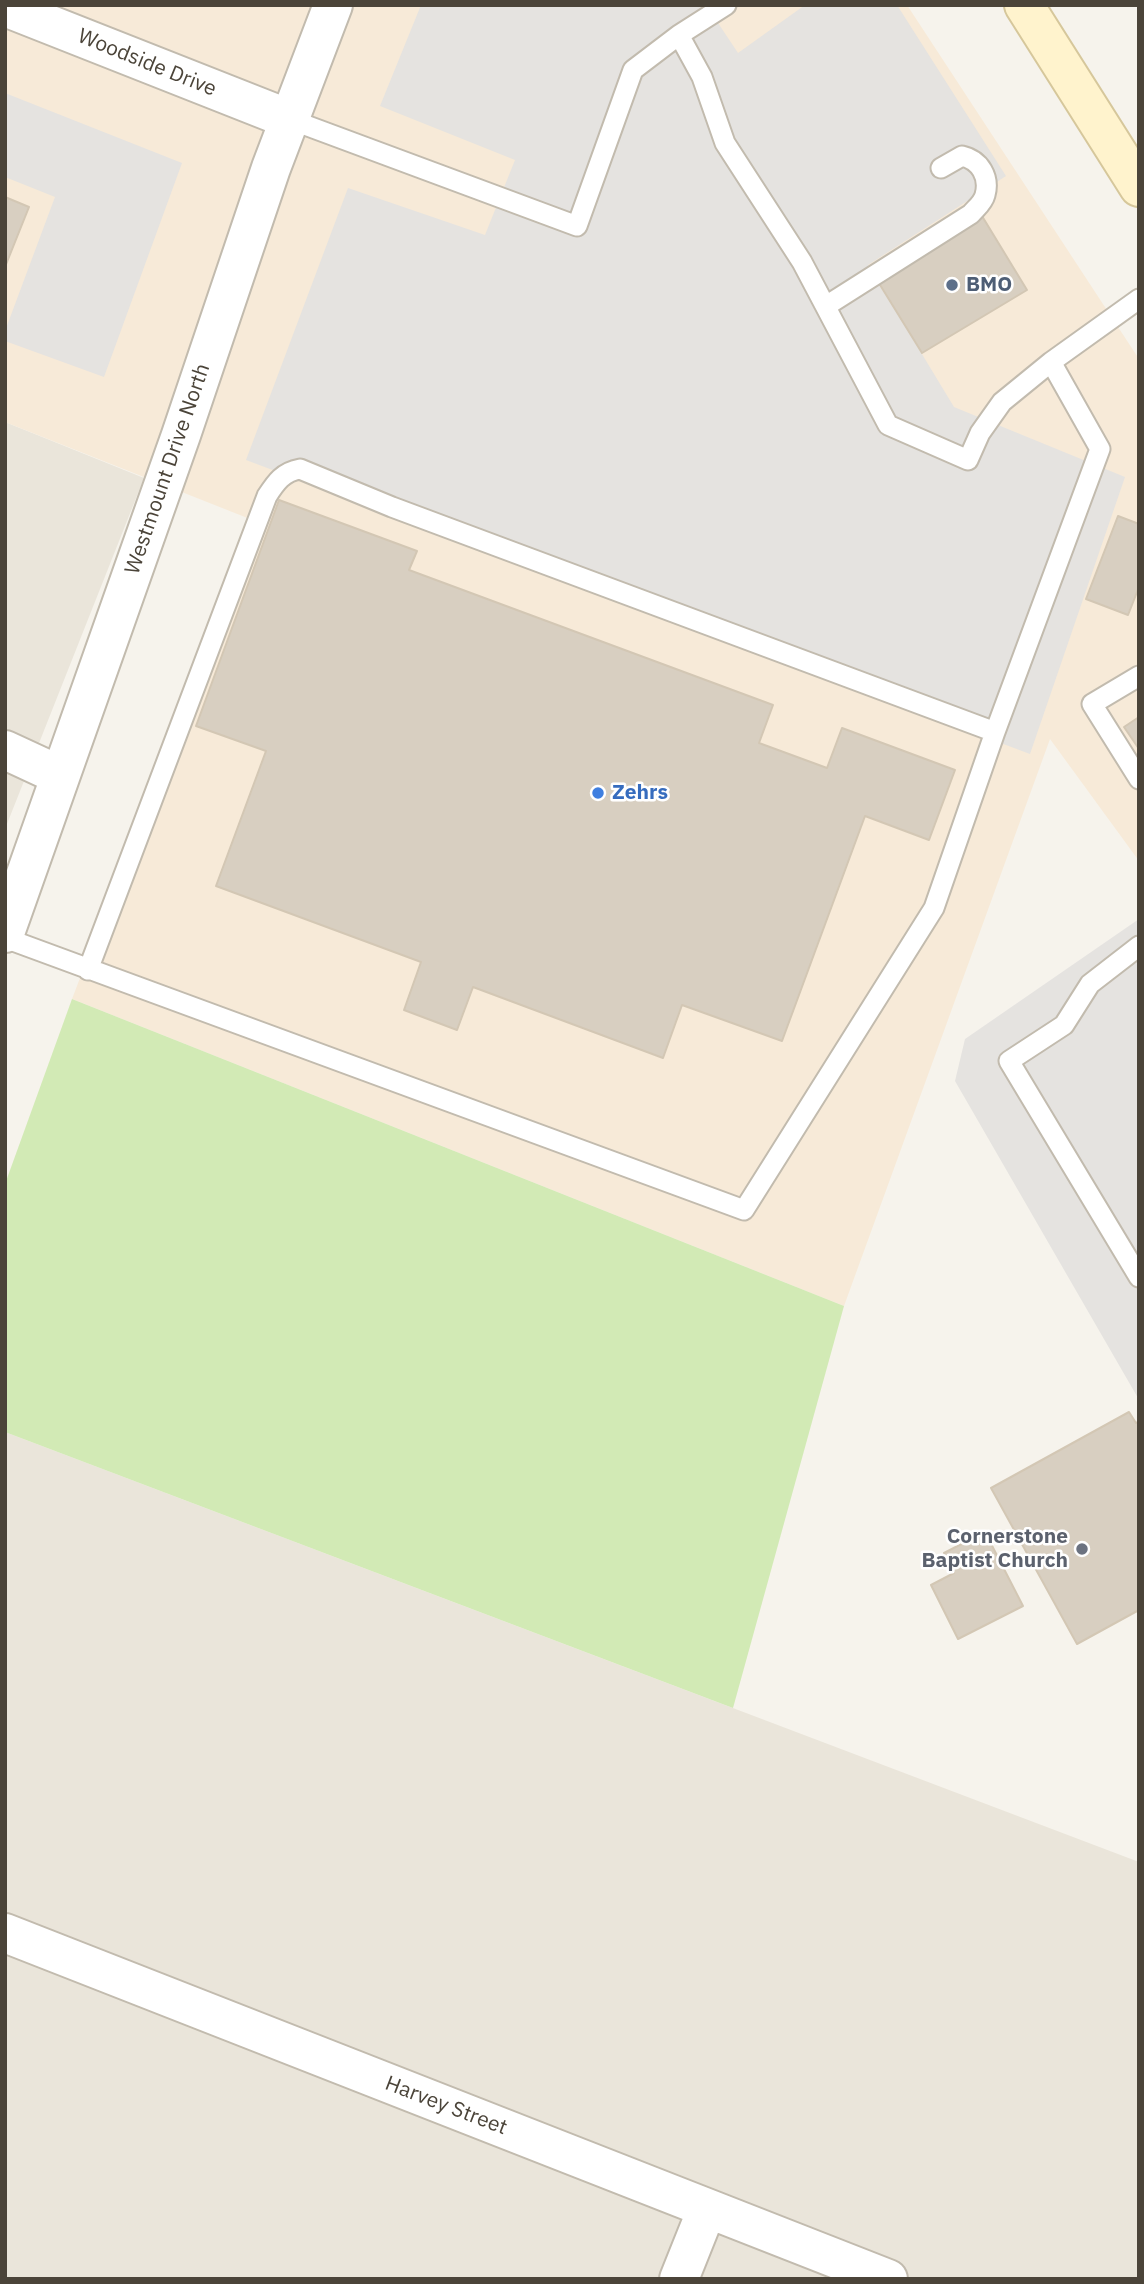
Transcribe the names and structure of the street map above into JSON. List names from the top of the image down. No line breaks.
{"streets":{"street":["Woodside Drive","Westmount Drive North","Harvey Street"]},"crossings":[["Woodside Drive","Westmount Drive North"]],"places":["BMO","Zehrs","Cornerstone Baptist Church"]}
